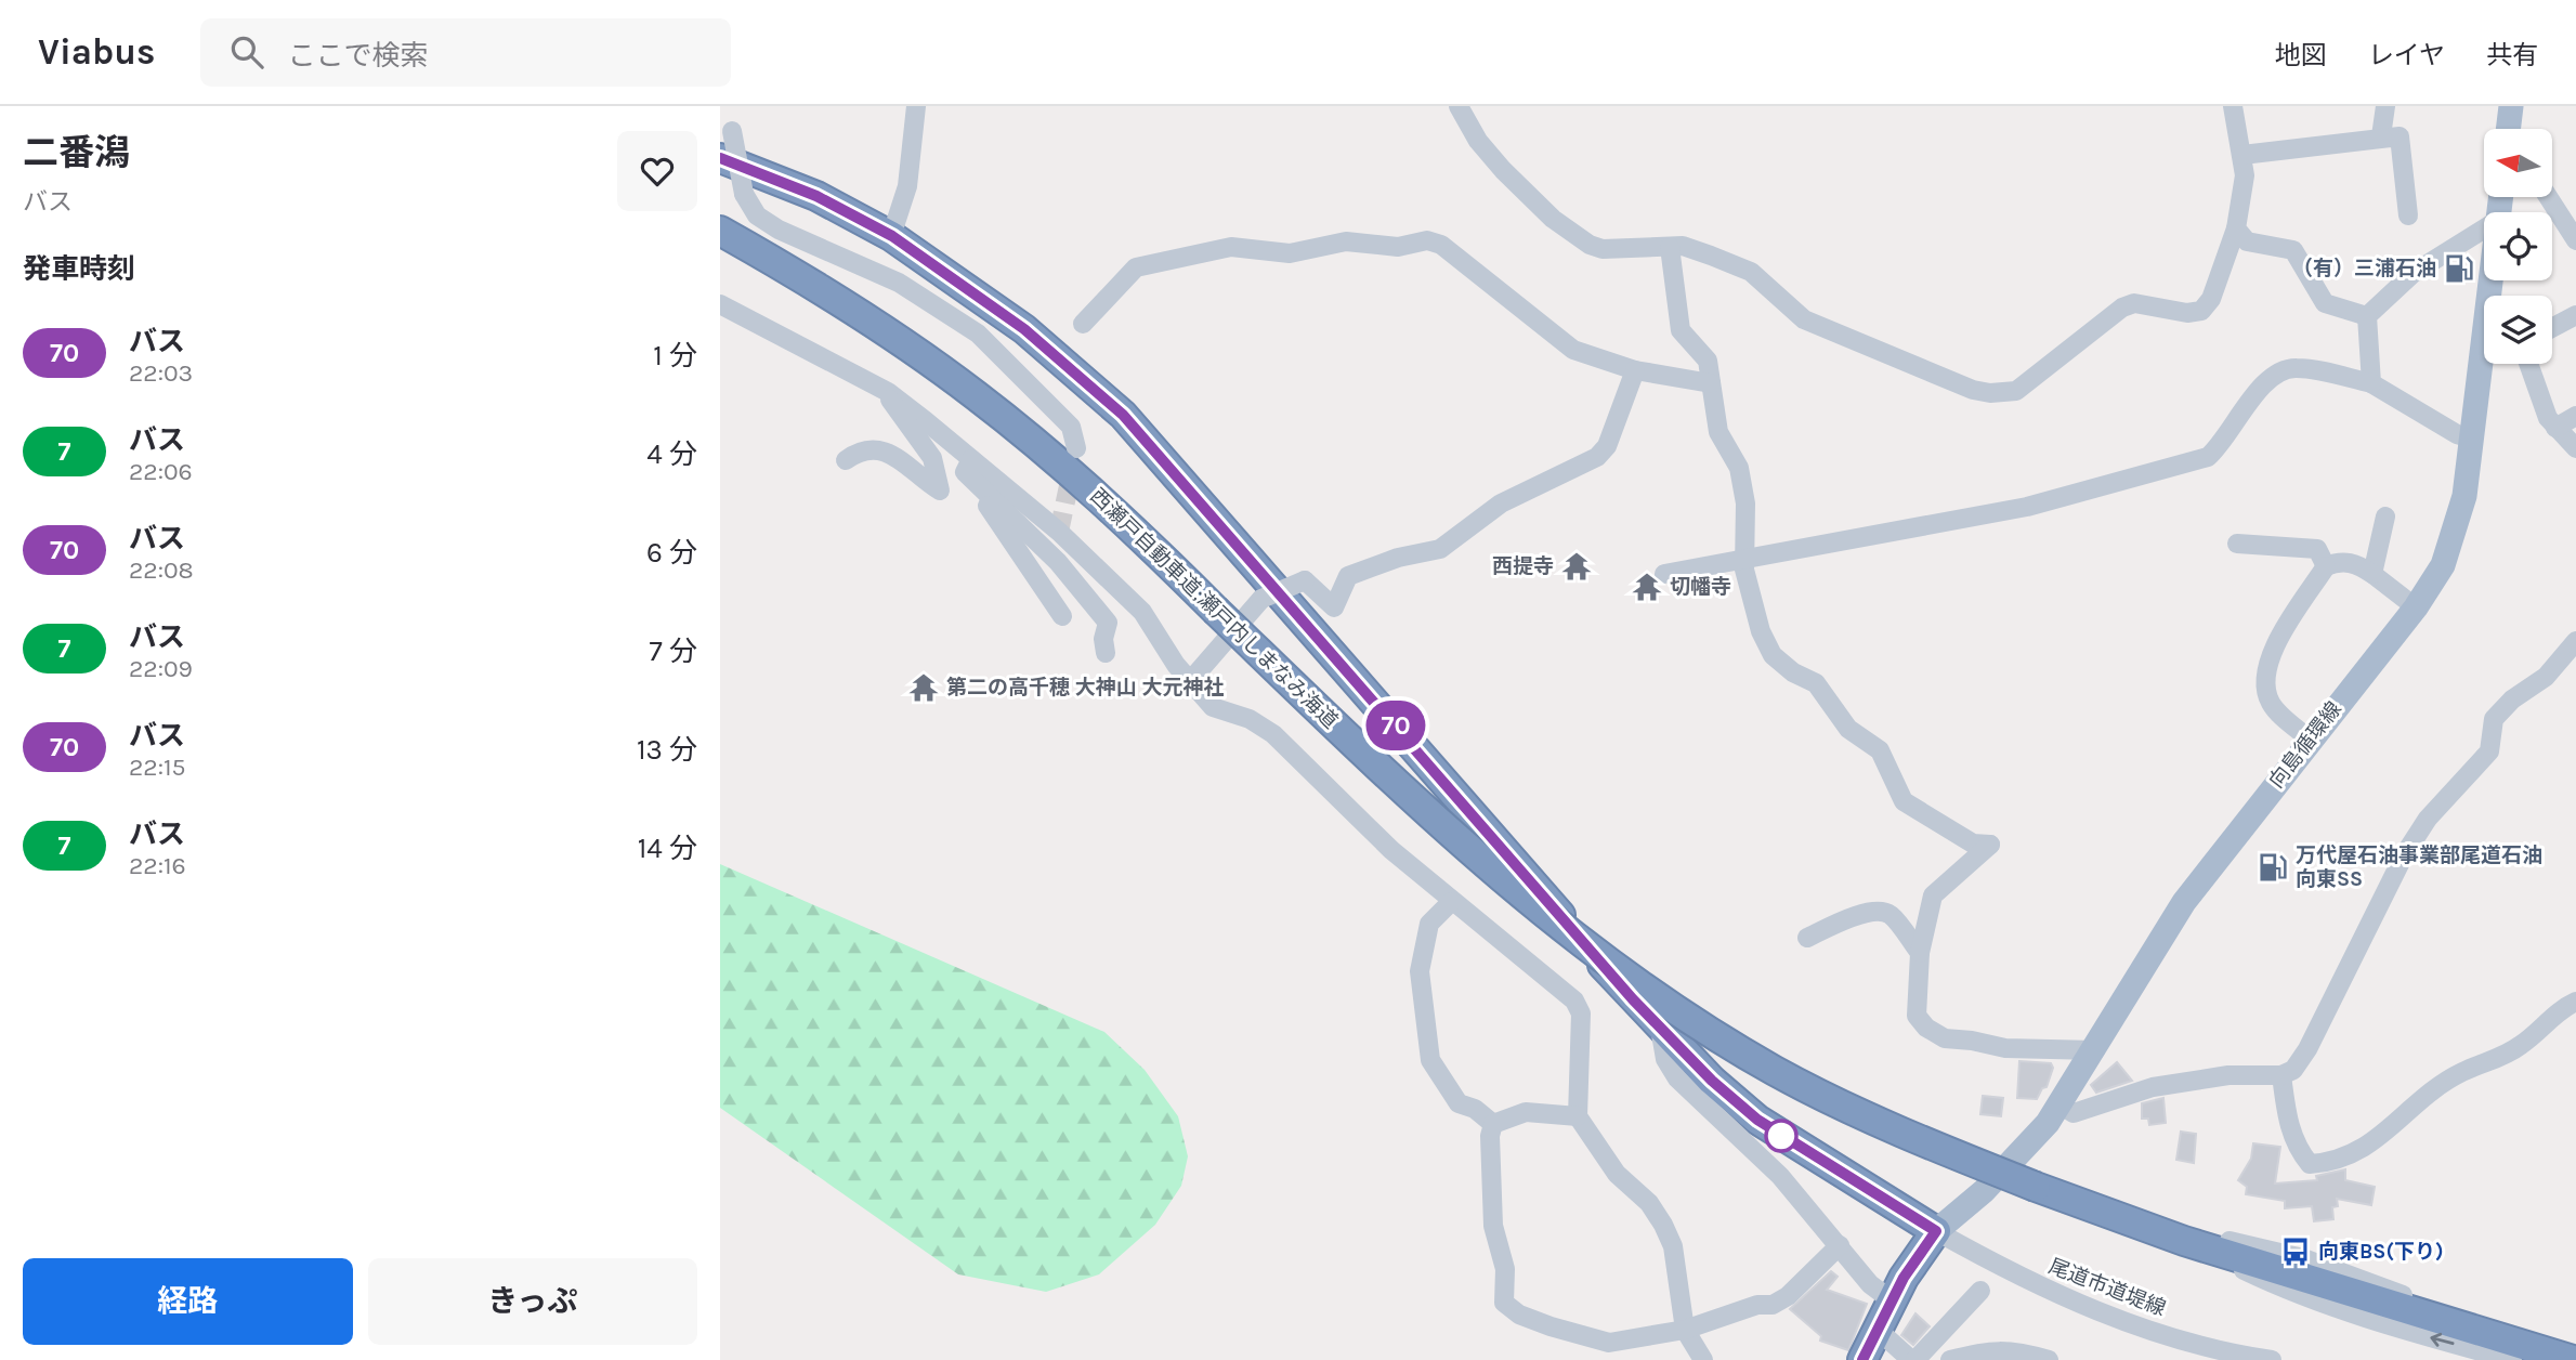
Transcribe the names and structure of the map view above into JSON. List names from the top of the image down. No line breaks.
{"streets":{"highway":["西瀬戸自動車道;瀬戸内しまなみ海道"],"main road":["向島循環線"],"street":["尾道市道堤線"]},"crossings":[["向島循環線","尾道市道堤線"]],"places":{"fuel station":["（有）三浦石油","万代屋石油事業部尾道石油 向東SS"],"temple":["西提寺","切幡寺","第二の高千穂 大神山 大元神社"],"bus stop":["向東BS(下り)"]},"lines":["bus line 70"],"north":"left","page":{"header":"Viabus","search":"ここで検索","nav":["地図","レイヤ","共有"],"heading":[["二番潟","バス"],"発車時刻"],"on_map":"70","list":[{"mark":"70","name":"バス","note":"22:03","value":"1 分"},{"mark":"7","name":"バス","note":"22:06","value":"4 分"},{"mark":"70","name":"バス","note":"22:08","value":"6 分"},{"mark":"7","name":"バス","note":"22:09","value":"7 分"},{"mark":"70","name":"バス","note":"22:15","value":"13 分"},{"mark":"7","name":"バス","note":"22:16","value":"14 分"}],"buttons":["経路","きっぷ"]}}
